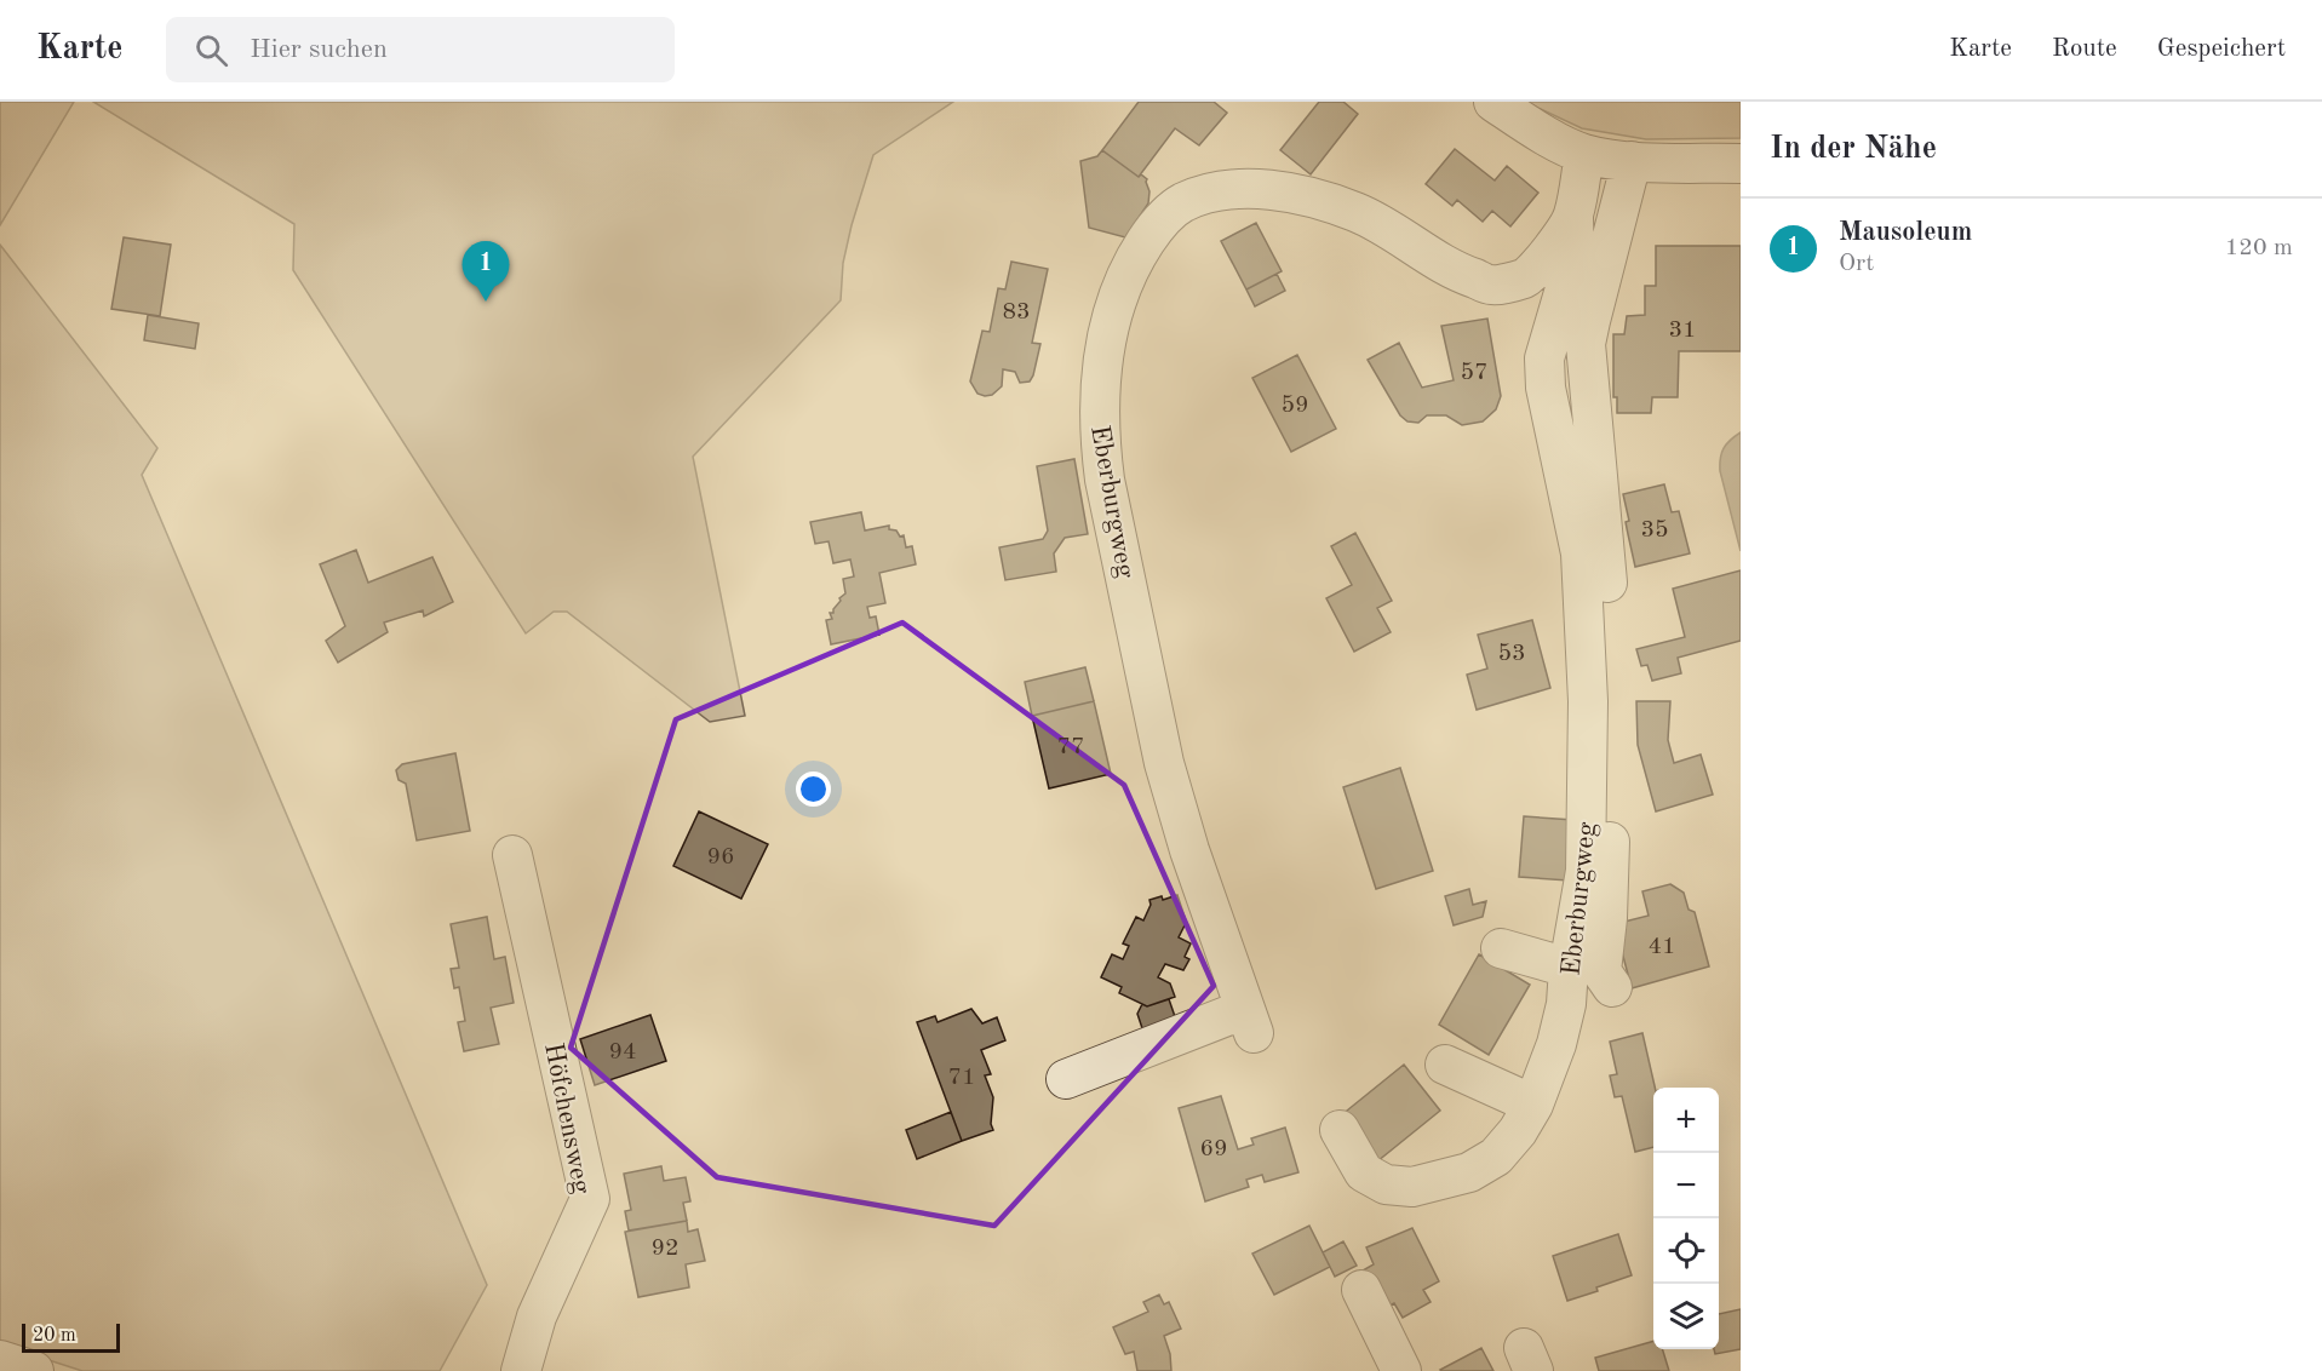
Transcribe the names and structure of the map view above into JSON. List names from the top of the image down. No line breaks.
{"streets":{"street":["Eberburgweg","Höfchensweg"]},"house_numbers":["83","31","57","59","35","53","77","96","41","94","71","69","92"],"scale_bar":"20 m","page":{"header":"Karte","search":"Hier suchen","nav":["Karte","Route","Gespeichert"],"heading":"In der Nähe","list":[{"mark":"1","name":"Mausoleum","note":"Ort","value":"120 m"}],"pins":"1","map_buttons":["+","−"],"scale":"20 m"}}
